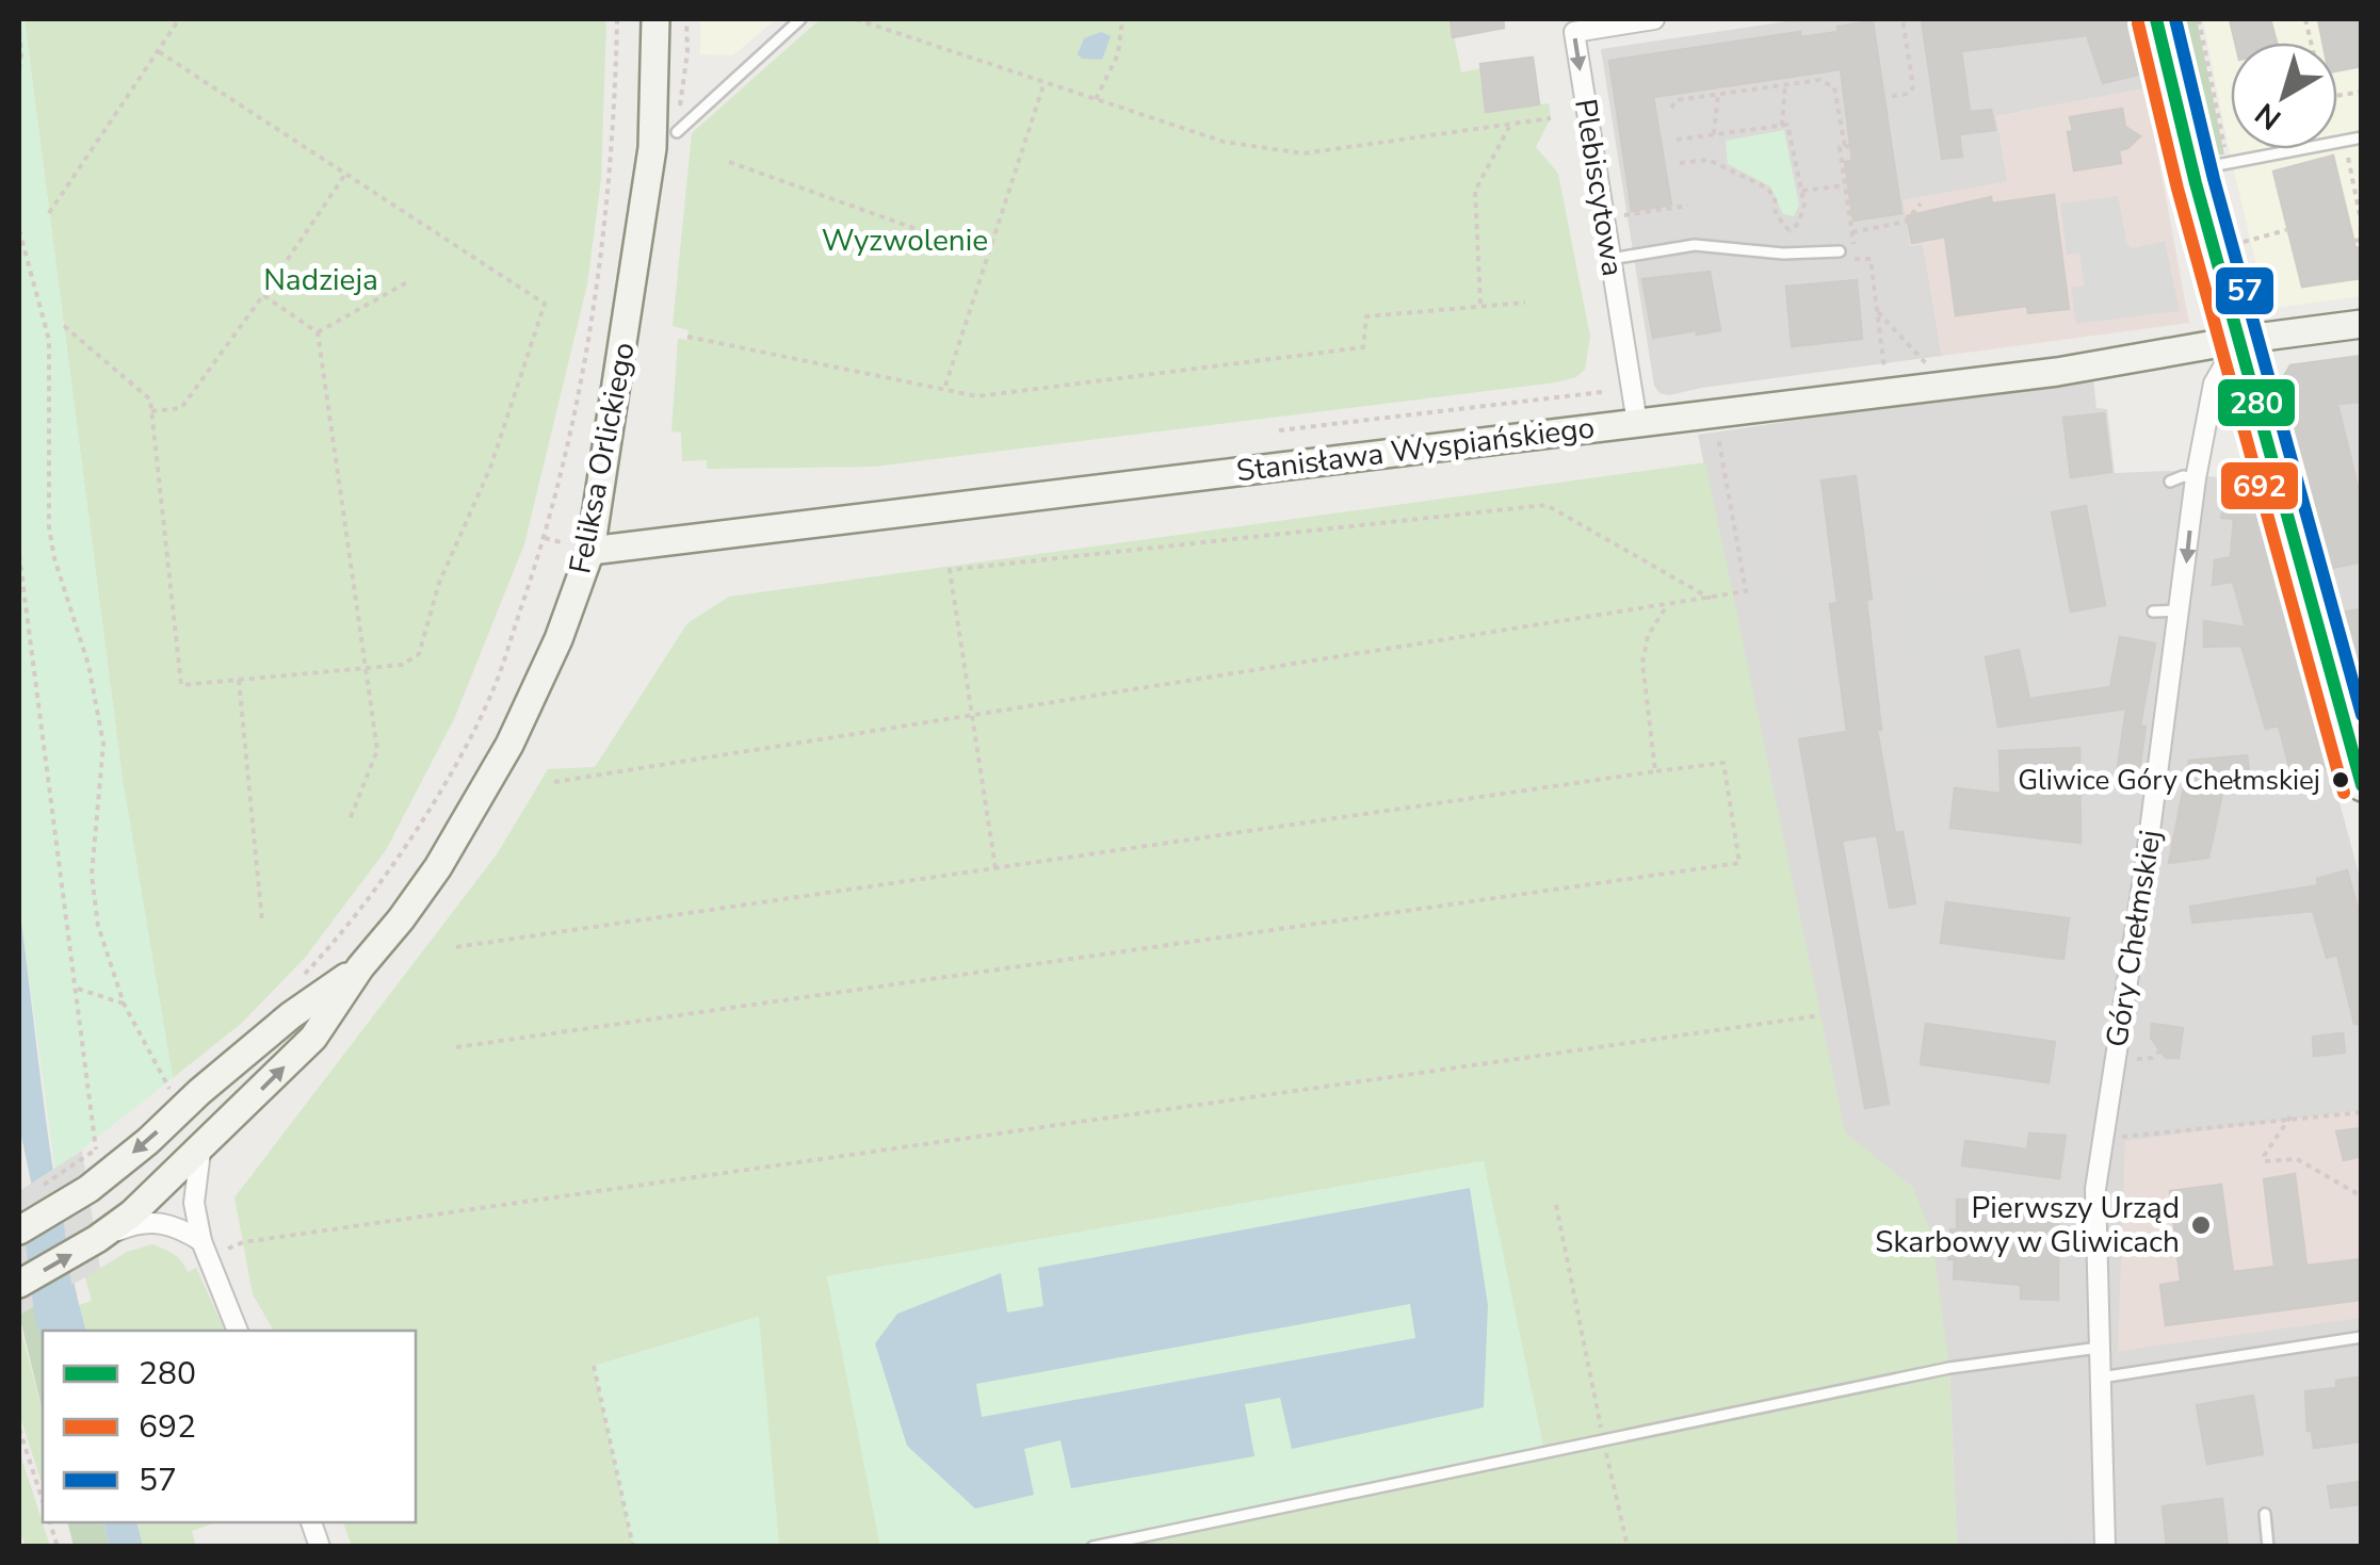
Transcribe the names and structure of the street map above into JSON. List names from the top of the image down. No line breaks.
{"streets":{"street":["Plebiscytowa","Stanisława Wyspiańskiego","Feliksa Orlickiego","Góry Chełmskiej"]},"crossings":[["Plebiscytowa","Stanisława Wyspiańskiego"],["Stanisława Wyspiańskiego","Feliksa Orlickiego"],["Stanisława Wyspiańskiego","Góry Chełmskiej"]],"parks":["Wyzwolenie","Nadzieja"],"places":["Gliwice Góry Chełmskiej","Pierwszy Urząd Skarbowy w Gliwicach"],"lines":["transit line 280","transit line 57","transit line 692"],"legend":["280","692","57"],"north":"bottom left"}
